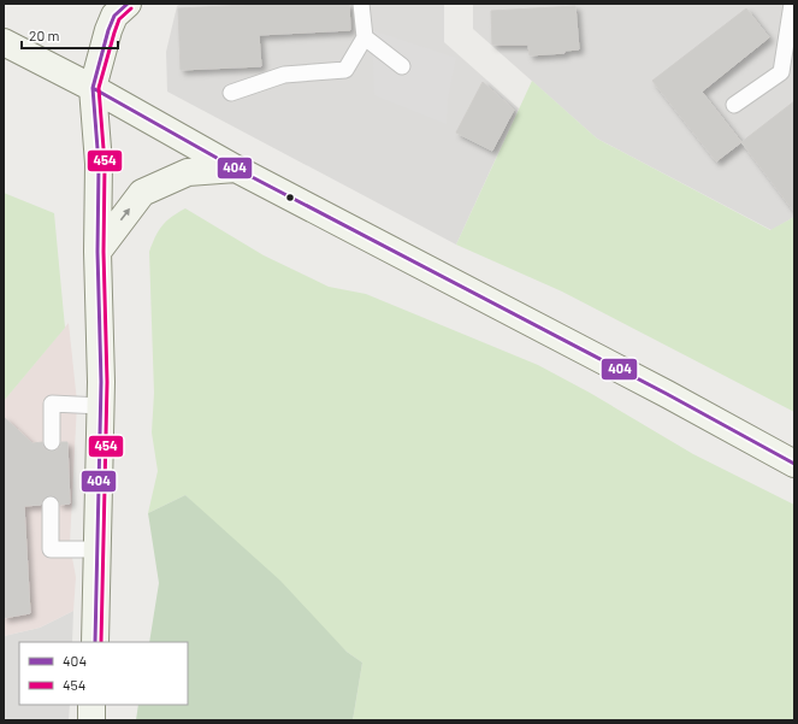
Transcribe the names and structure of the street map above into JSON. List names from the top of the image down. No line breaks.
{"lines":["transit line 404","transit line 454"],"legend":["404","454"],"scale_bar":"20 m"}
